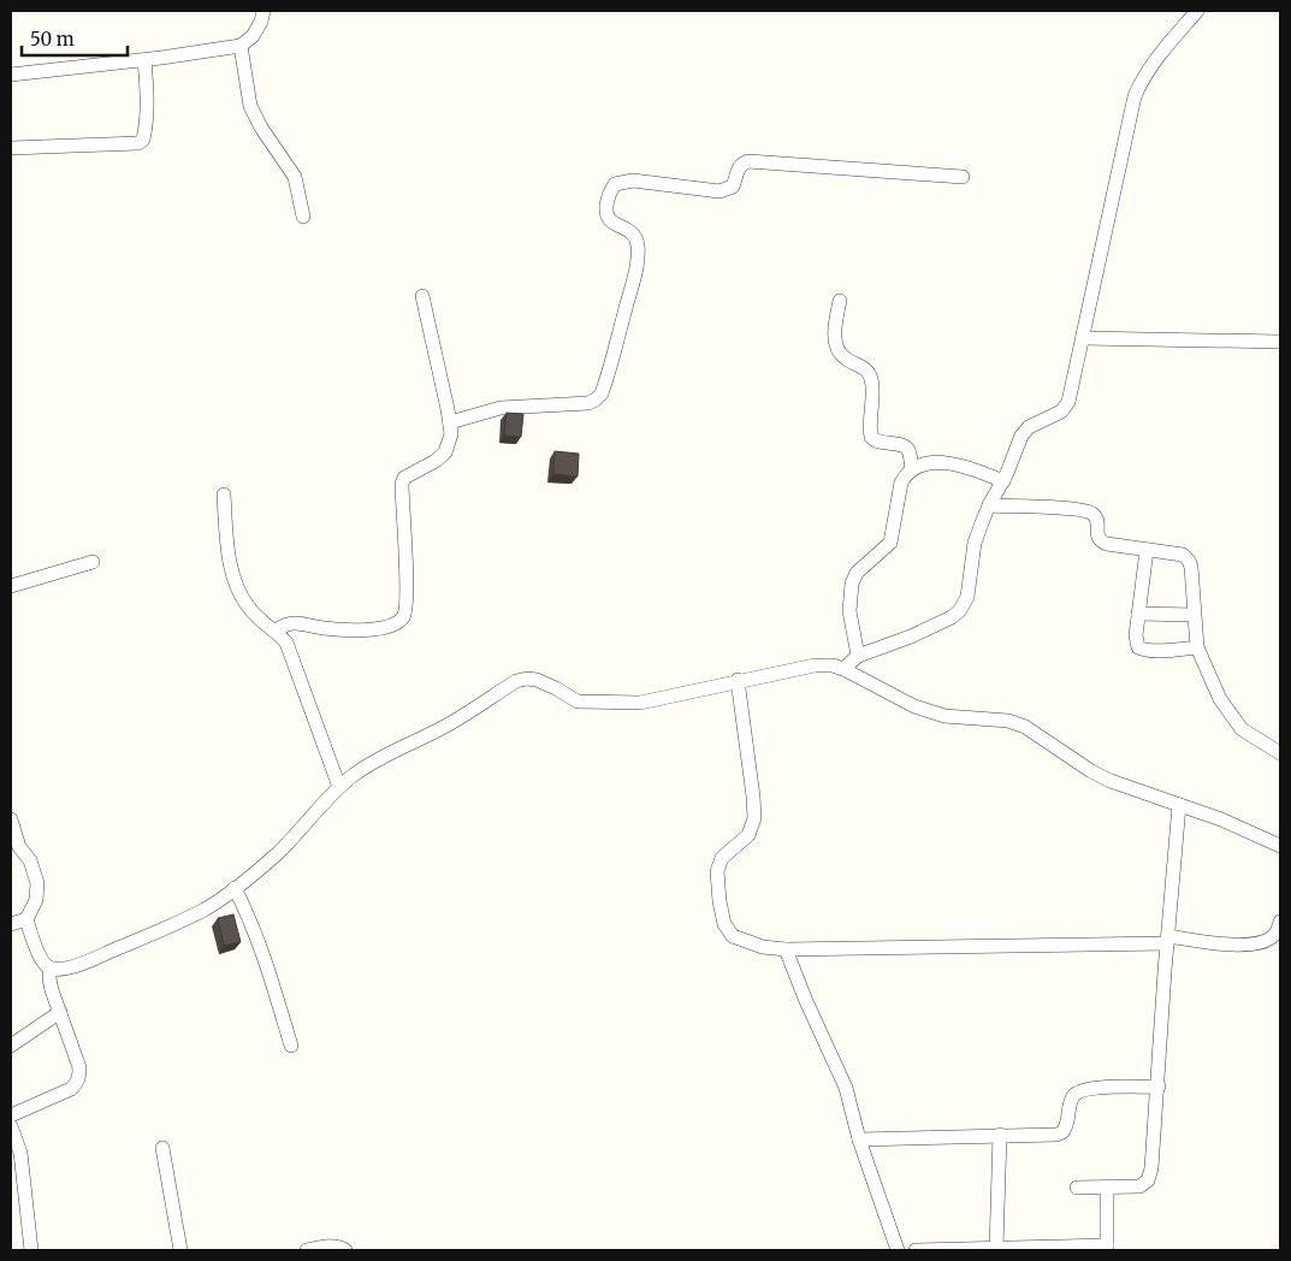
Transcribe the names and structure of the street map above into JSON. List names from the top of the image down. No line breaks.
{"scale_bar":"50 m"}
